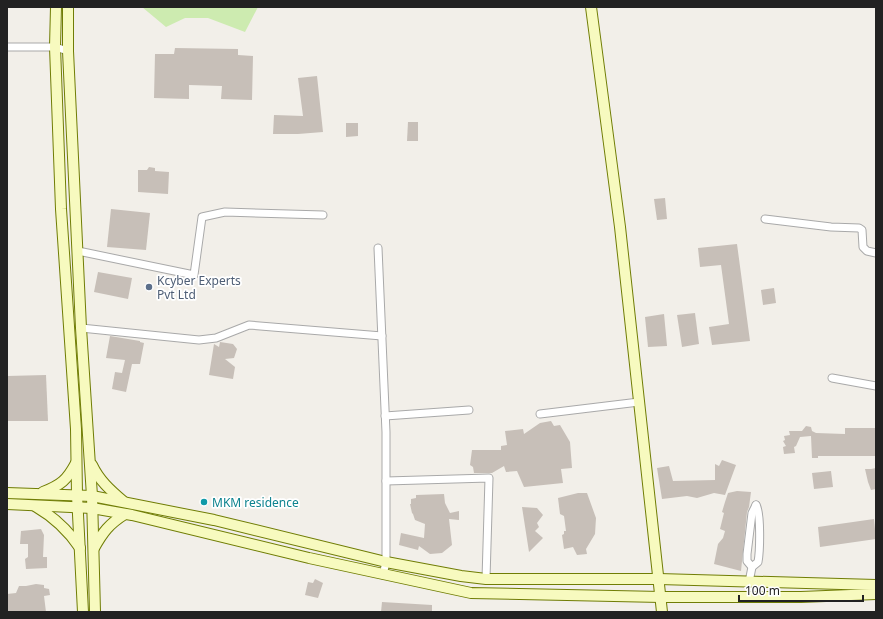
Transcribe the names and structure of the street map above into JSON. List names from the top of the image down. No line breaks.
{"places":["Kcyber Experts Pvt Ltd","MKM residence"],"scale_bar":"100 m"}
